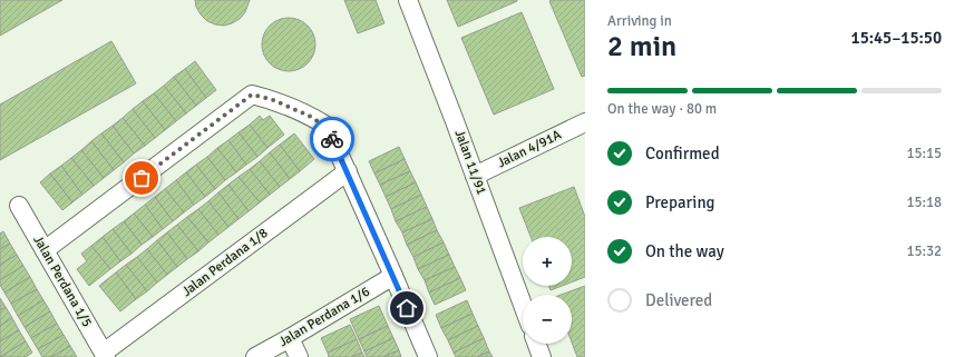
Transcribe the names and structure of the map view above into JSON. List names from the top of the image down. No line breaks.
{"streets":{"street":["Jalan 4/91A","Jalan 11/91","Jalan Perdana 1/8","Jalan Perdana 1/5","Jalan Perdana 1/6"]},"crossings":[["Jalan 4/91A","Jalan 11/91"],["Jalan Perdana 1/8","Jalan Perdana 1/5"]],"page":{"heading":["2 min","Arriving in","15:45–15:50"],"bar":"On the way · 80 m","list":[["Confirmed","15:15"],["Preparing","15:18"],["On the way","15:32"],"Delivered"],"map_buttons":["+","−"]}}
